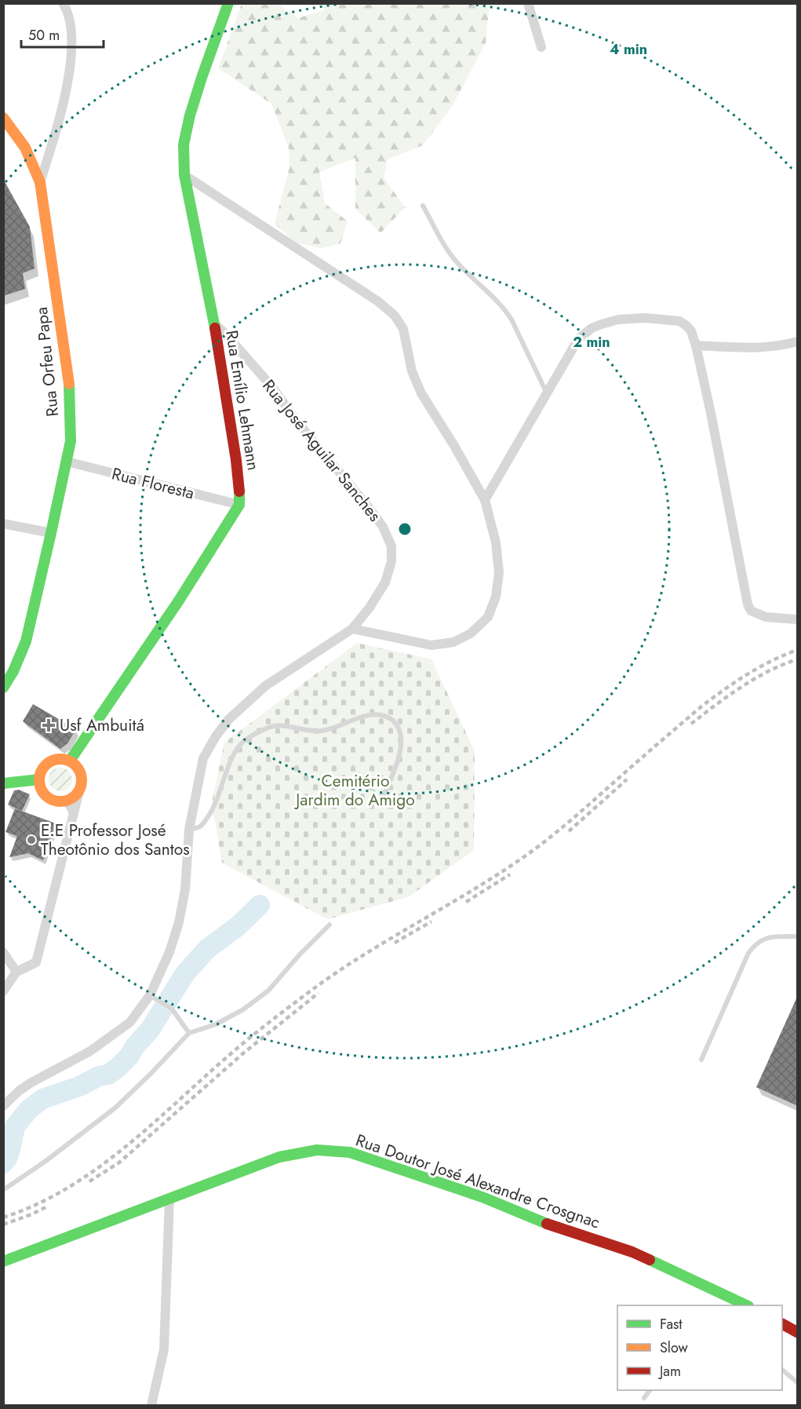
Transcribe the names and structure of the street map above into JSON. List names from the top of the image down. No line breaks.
{"streets":{"main road":["Rua Orfeu Papa","Rua Emílio Lehmann","Rua Doutor José Alexandre Crosgnac"],"street":["Rua José Aguilar Sanches","Rua Floresta"]},"crossings":[["Rua Orfeu Papa","Rua Floresta"],["Rua Emílio Lehmann","Rua José Aguilar Sanches"],["Rua Emílio Lehmann","Rua Floresta"]],"parks":["Cemitério Jardim do Amigo"],"places":{"health":["Usf Ambuitá"],"other":["E.E Professor José Theotônio dos Santos"]},"legend":["Fast","Slow","Jam"],"scale_bar":"50 m","rings":["4 min","2 min"]}
